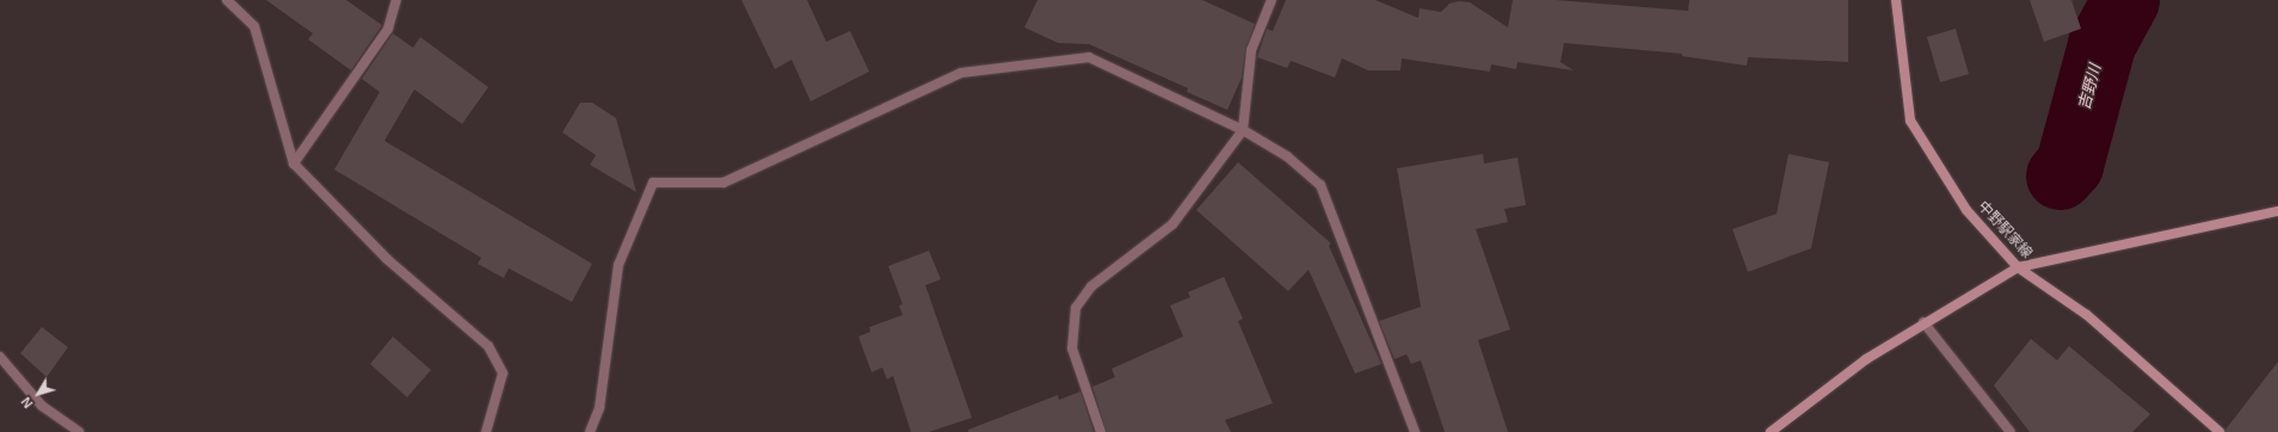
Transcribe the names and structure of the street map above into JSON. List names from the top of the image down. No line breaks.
{"streets":{"main road":["中野駅家線"]},"water":["吉野川"],"north":"bottom left"}
